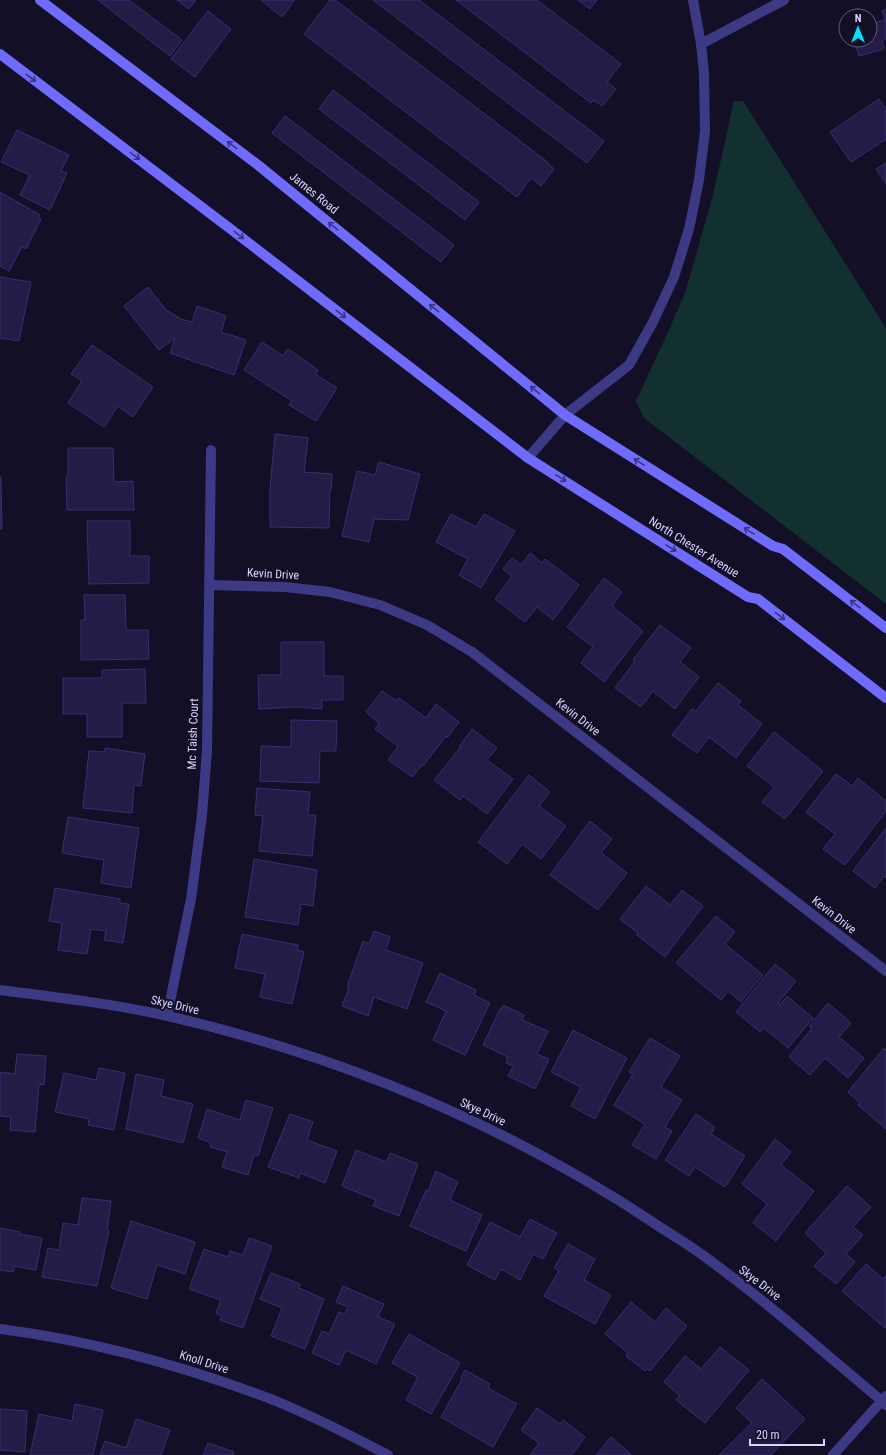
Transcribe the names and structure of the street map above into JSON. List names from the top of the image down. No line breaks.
{"streets":{"main road":["James Road","North Chester Avenue"],"street":["Kevin Drive","Mc Taish Court","Skye Drive","Knoll Drive"]},"crossings":[["Kevin Drive","Mc Taish Court"],["Mc Taish Court","Skye Drive"]],"scale_bar":"20 m","north":"top"}
